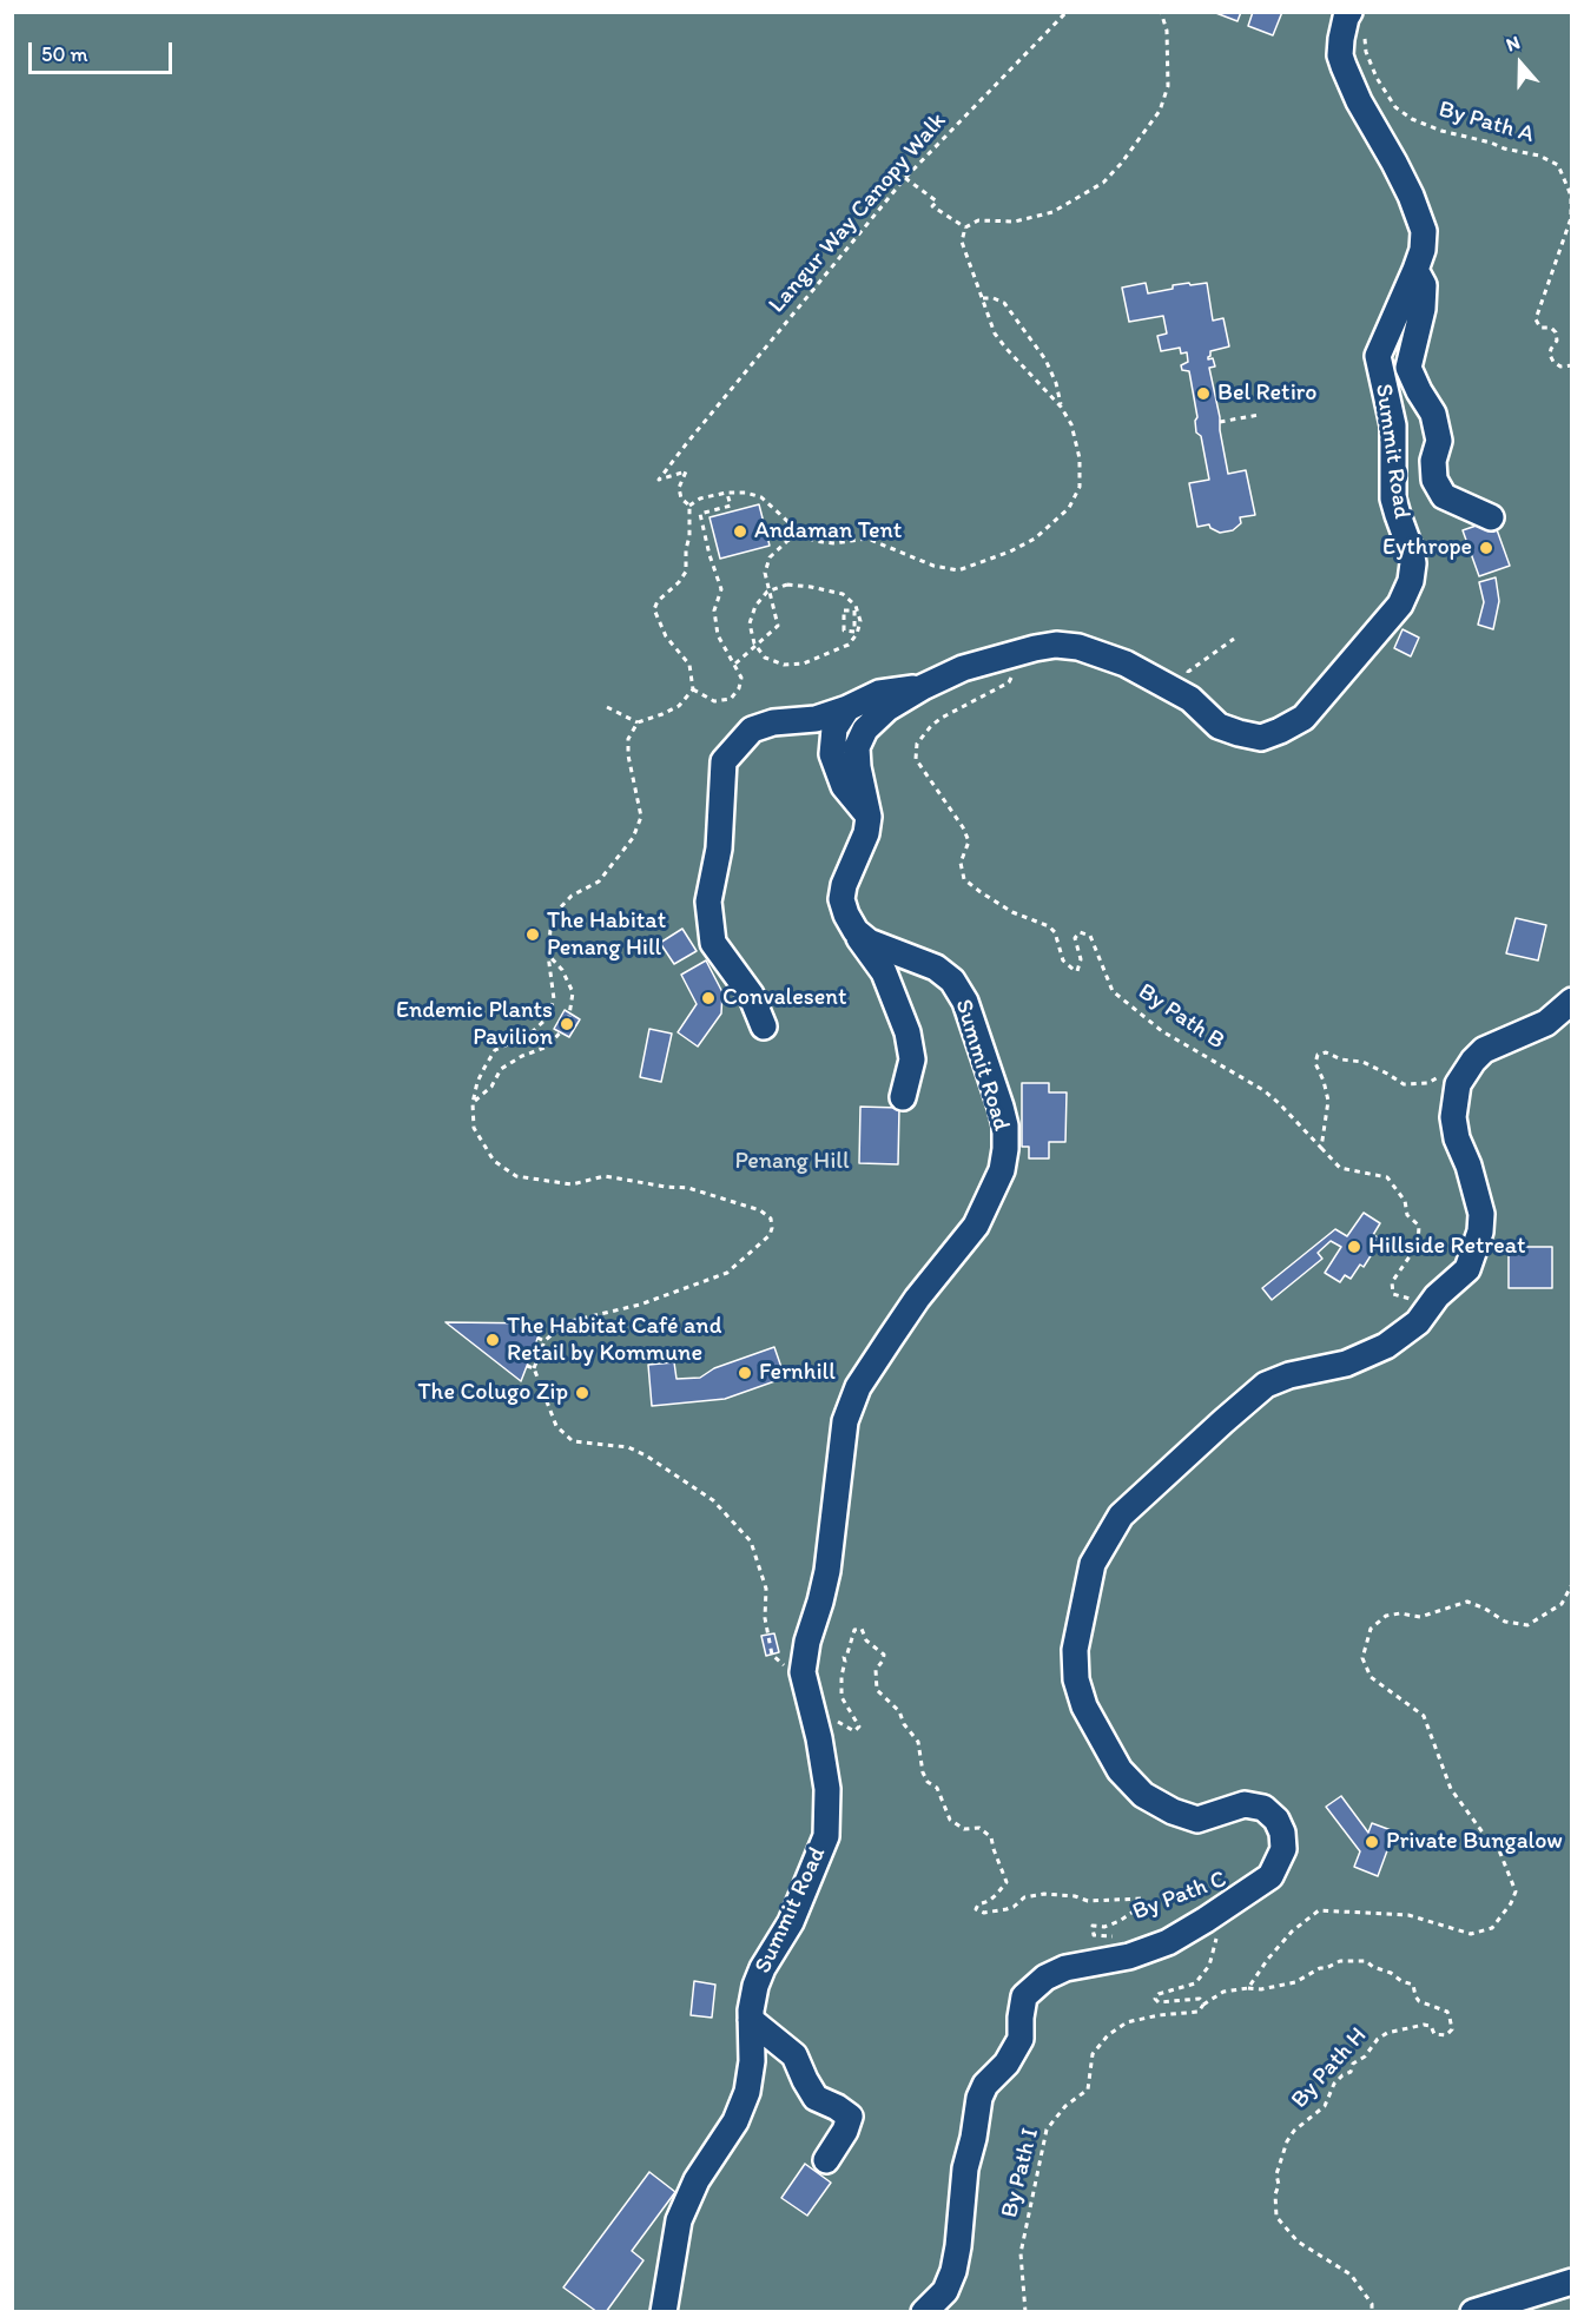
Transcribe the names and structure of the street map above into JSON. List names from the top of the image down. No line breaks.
{"streets":{"street":["Summit Road"],"path":["By Path A","Langur Way Canopy Walk","By Path B","By Path C","By Path H","By Path I"]},"crossings":[["By Path A","Summit Road"],["Summit Road","By Path B"],["Summit Road","By Path C"]],"parks":["Penang Hill"],"places":["Bel Retiro","Andaman Tent","Eythrope","The Habitat Penang Hill","Convalesent","Endemic Plants Pavilion","Hillside Retreat","The Habitat Café and Retail by Kommune","Fernhill","The Colugo Zip","Private Bungalow"],"scale_bar":"50 m","north":"top"}
